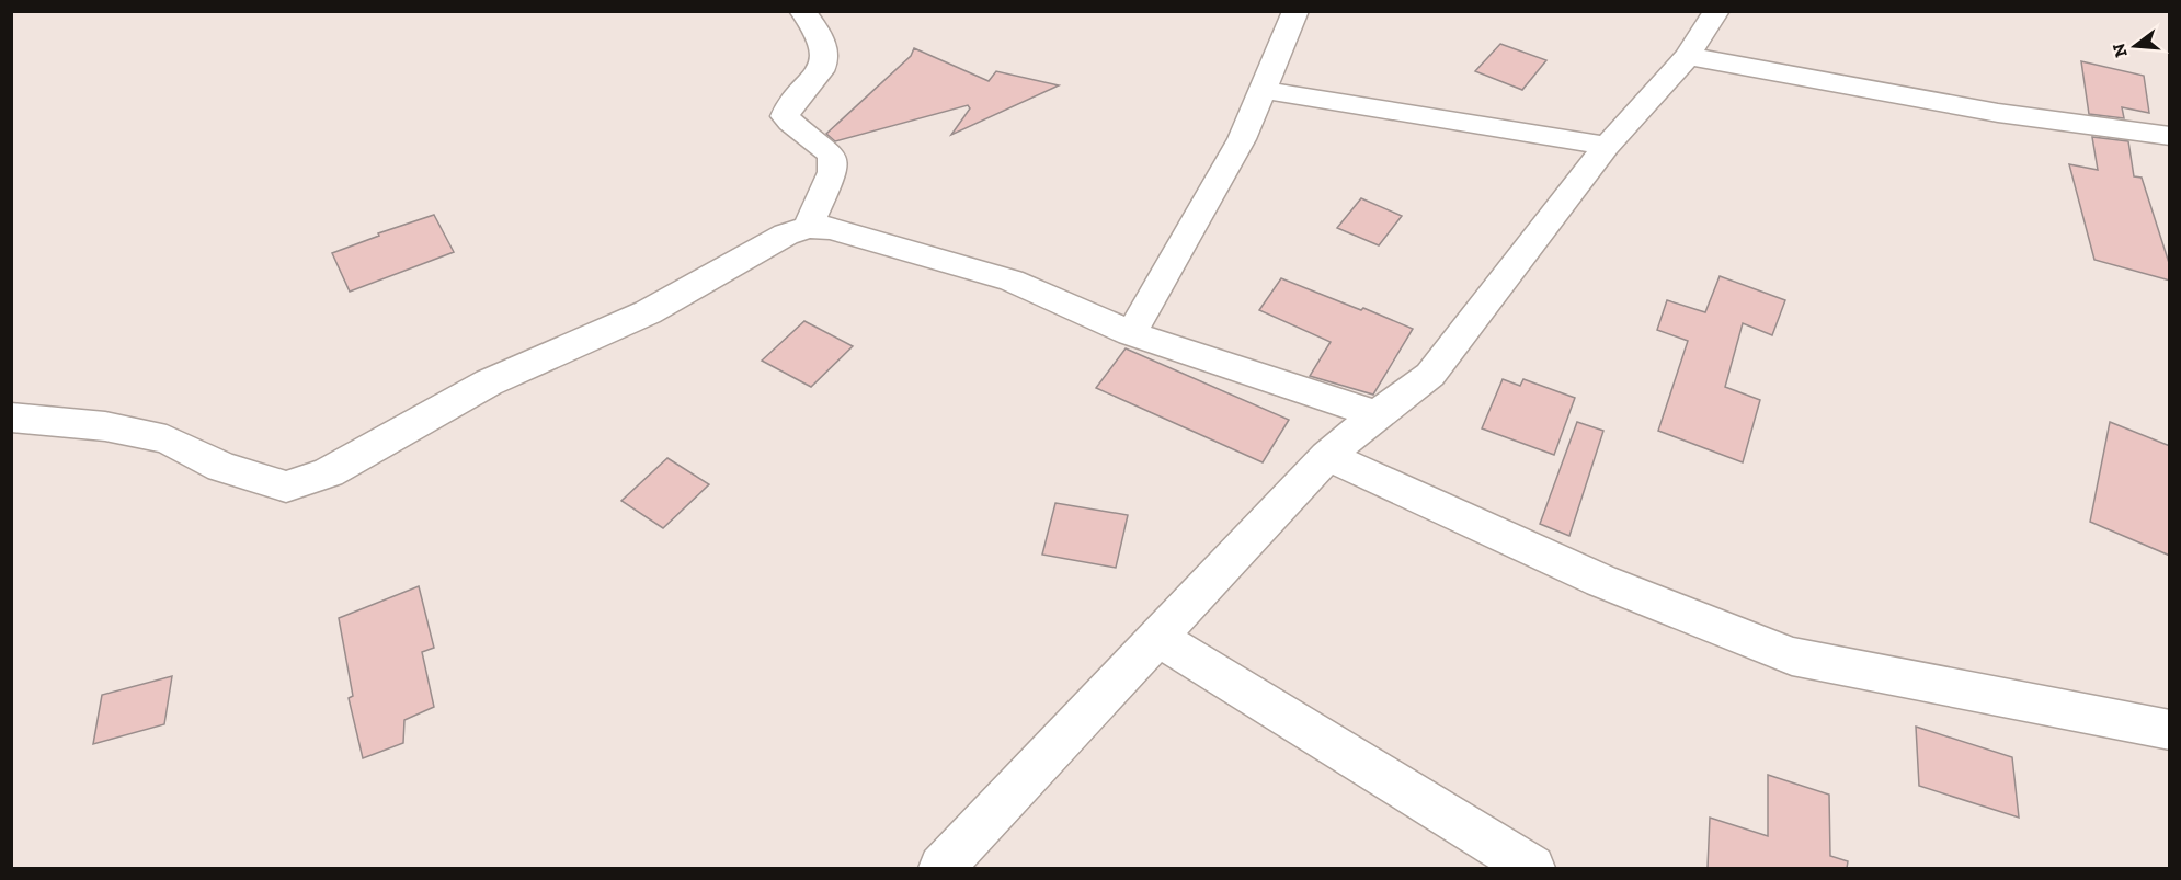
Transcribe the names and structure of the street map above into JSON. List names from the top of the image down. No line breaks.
{"north":"left"}
